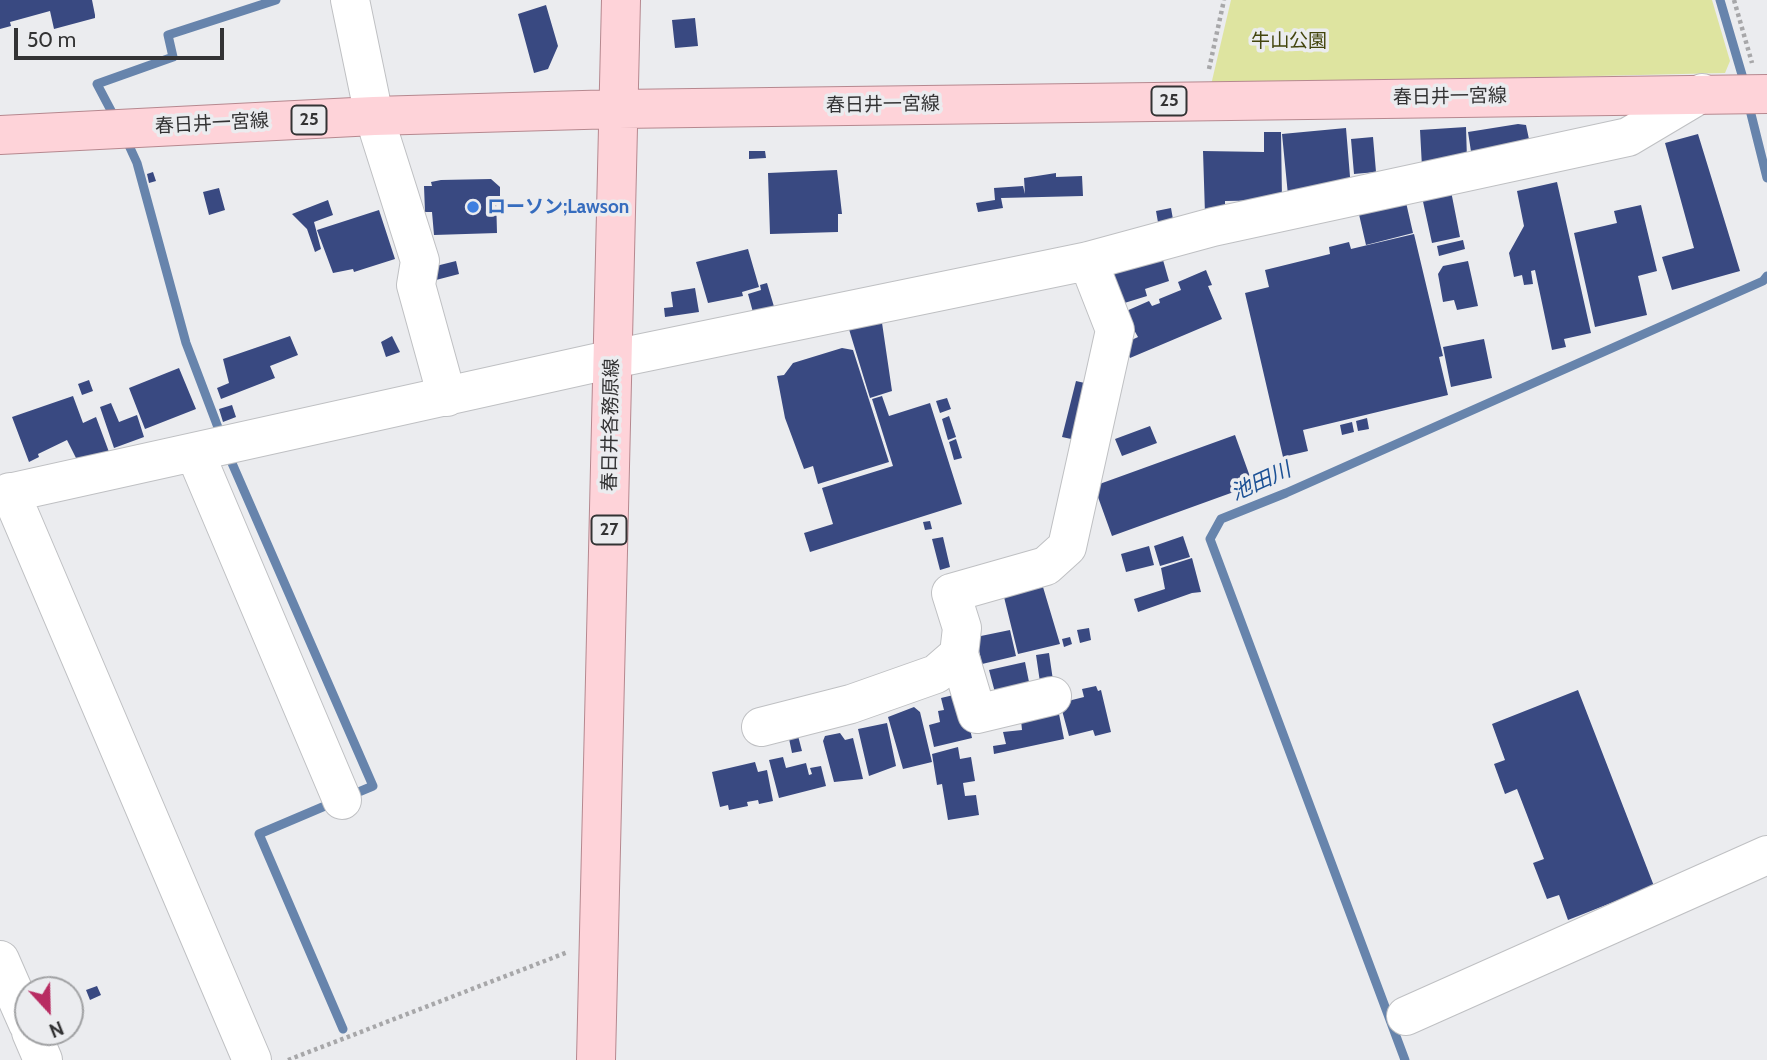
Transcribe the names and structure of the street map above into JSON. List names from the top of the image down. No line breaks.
{"streets":{"main road":["春日井一宮線","25","春日井各務原線","27"]},"crossings":[["春日井一宮線","春日井各務原線"]],"water":["池田川"],"parks":["牛山公園"],"places":["ローソン;Lawson"],"scale_bar":"50 m","north":"bottom"}
